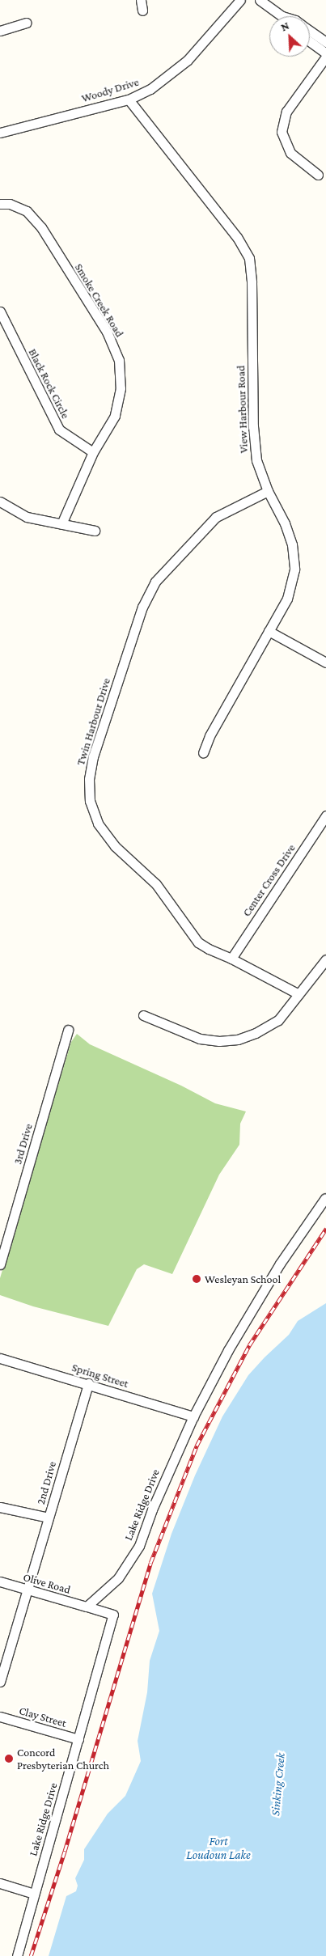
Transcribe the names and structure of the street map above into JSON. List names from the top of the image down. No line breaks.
{"streets":{"street":["Woody Drive","Smoke Creek Road","Black Rock Circle","View Harbour Road","Twin Harbour Drive","Center Cross Drive","3rd Drive","Spring Street","2nd Drive","Lake Ridge Drive","Olive Road","Clay Street"]},"crossings":[["Woody Drive","View Harbour Road"],["Smoke Creek Road","Black Rock Circle"],["View Harbour Road","Twin Harbour Drive"],["Twin Harbour Drive","Center Cross Drive"],["Spring Street","2nd Drive"],["Spring Street","Lake Ridge Drive"],["2nd Drive","Olive Road"],["Lake Ridge Drive","Olive Road"],["Lake Ridge Drive","Clay Street"]],"water":["Sinking Creek","Fort Loudoun Lake"],"places":["Wesleyan School","Concord Presbyterian Church"],"north":"top left"}
